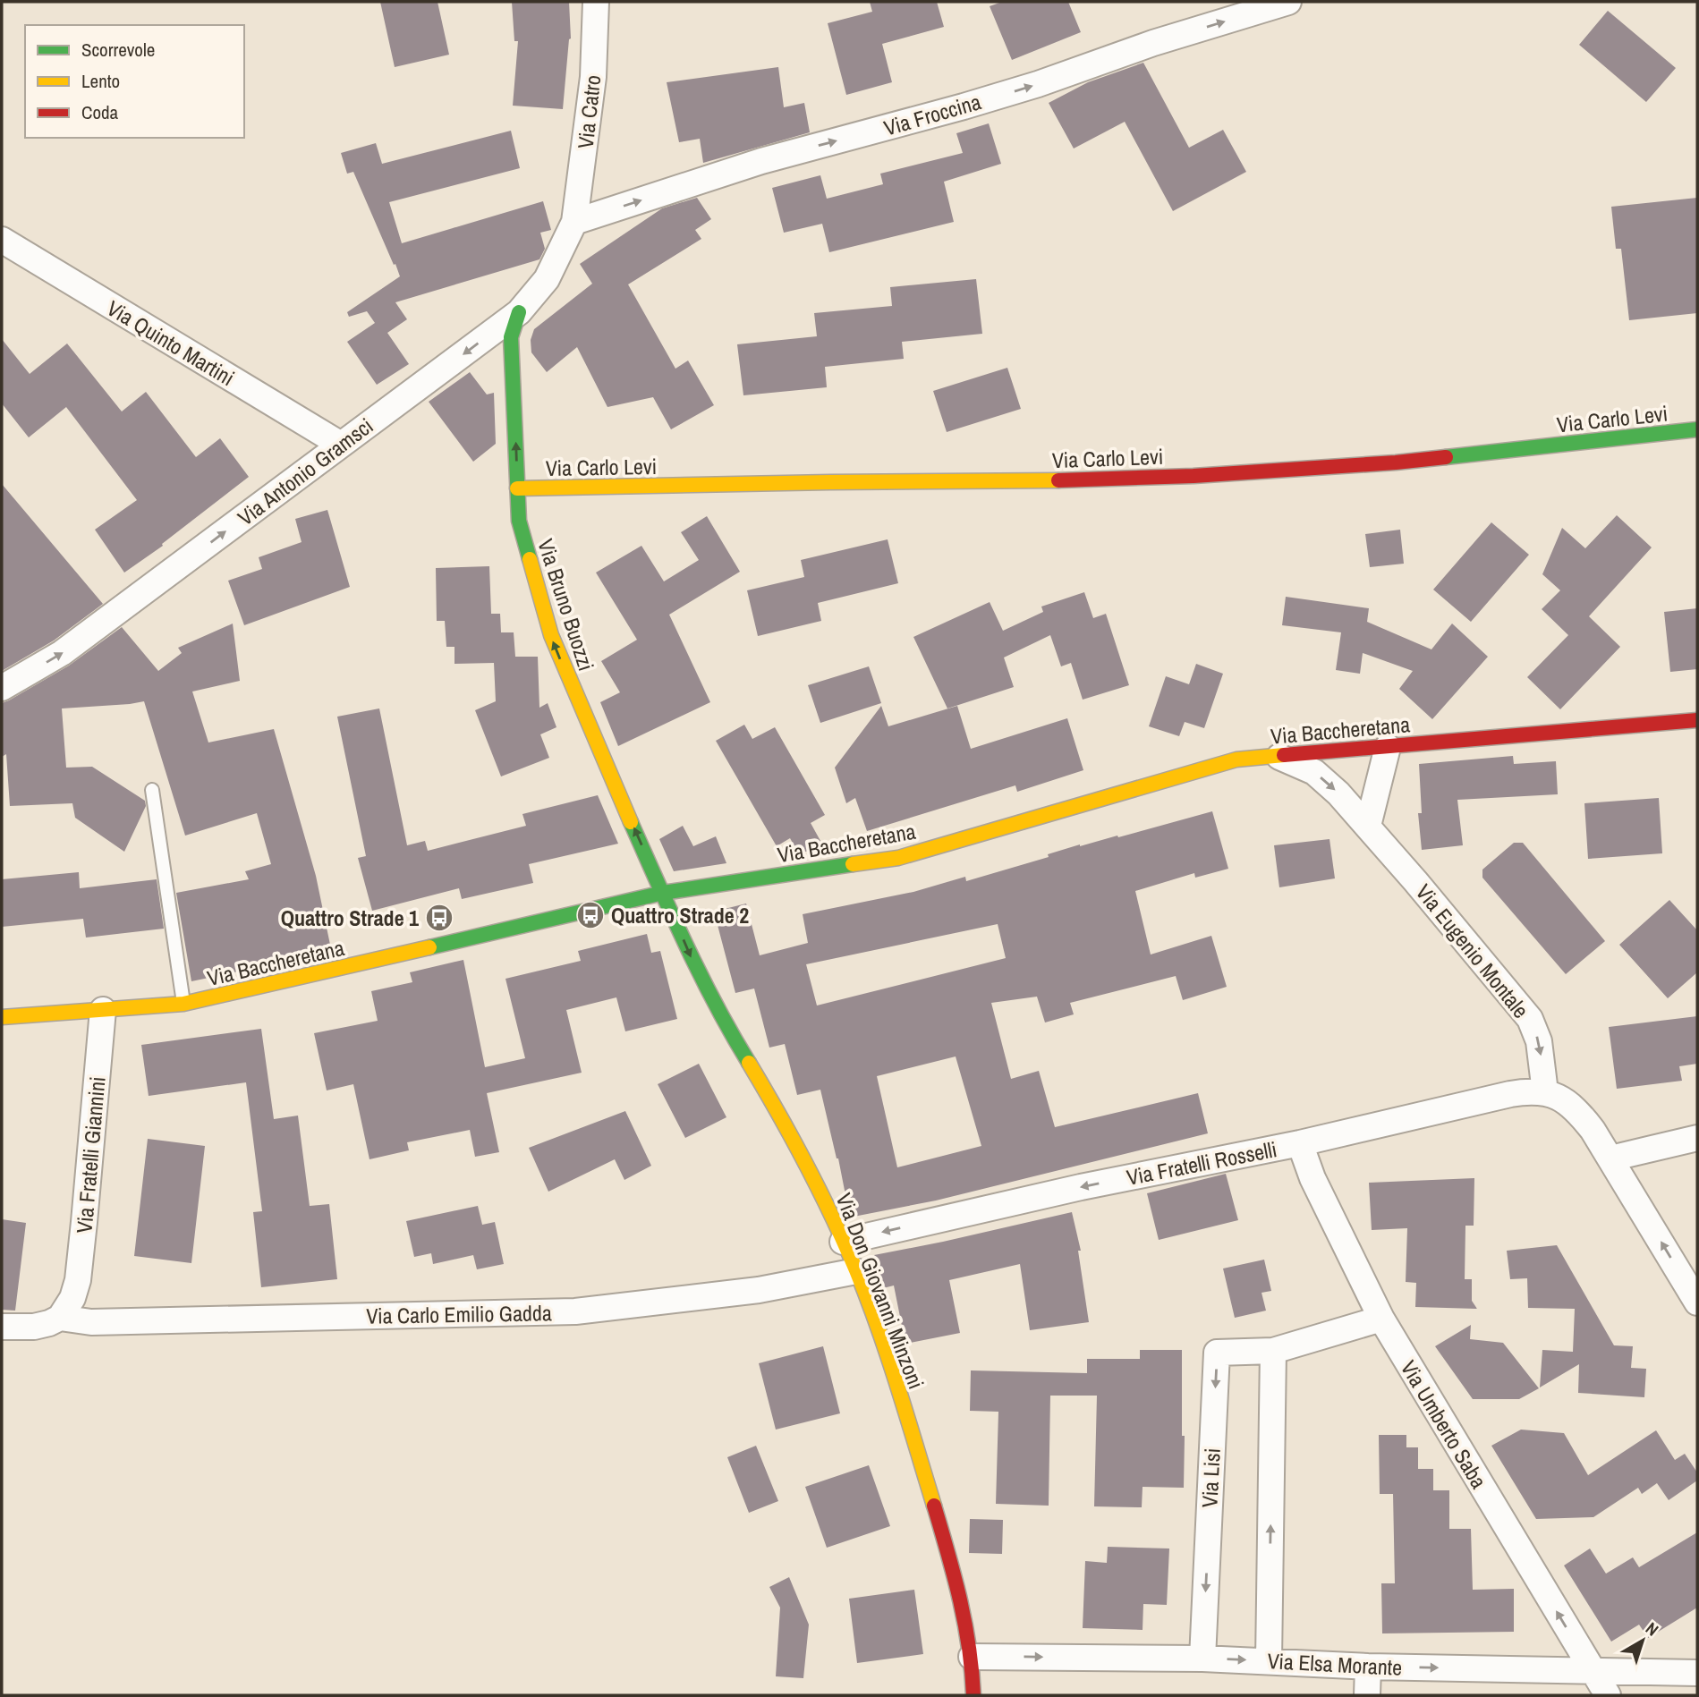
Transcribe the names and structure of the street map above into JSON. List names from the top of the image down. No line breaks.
{"streets":{"street":["Via Catro","Via Froccina","Via Quinto Martini","Via Carlo Levi","Via Antonio Gramsci","Via Bruno Buozzi","Via Baccheretana","Via Eugenio Montale","Via Fratelli Giannini","Via Fratelli Rosselli","Via Don Giovanni Minzoni","Via Carlo Emilio Gadda","Via Umberto Saba","Via Lisi","Via Elsa Morante"]},"crossings":[["Via Catro","Via Froccina"],["Via Catro","Via Antonio Gramsci"],["Via Froccina","Via Antonio Gramsci"],["Via Quinto Martini","Via Antonio Gramsci"],["Via Carlo Levi","Via Bruno Buozzi"],["Via Antonio Gramsci","Via Bruno Buozzi"],["Via Bruno Buozzi","Via Baccheretana"],["Via Bruno Buozzi","Via Don Giovanni Minzoni"],["Via Baccheretana","Via Eugenio Montale"],["Via Baccheretana","Via Fratelli Giannini"],["Via Baccheretana","Via Don Giovanni Minzoni"],["Via Eugenio Montale","Via Fratelli Rosselli"],["Via Fratelli Giannini","Via Carlo Emilio Gadda"],["Via Fratelli Rosselli","Via Don Giovanni Minzoni"],["Via Fratelli Rosselli","Via Umberto Saba"],["Via Don Giovanni Minzoni","Via Carlo Emilio Gadda"],["Via Don Giovanni Minzoni","Via Elsa Morante"],["Via Umberto Saba","Via Lisi"],["Via Umberto Saba","Via Elsa Morante"],["Via Lisi","Via Elsa Morante"]],"one_way":["Via Froccina","Via Bruno Buozzi","Via Eugenio Montale","Via Fratelli Rosselli","Via Don Giovanni Minzoni","Via Umberto Saba","Via Elsa Morante"],"places":{"bus stop":["Quattro Strade 2","Quattro Strade 1"]},"legend":["Scorrevole","Lento","Coda"],"north":"top right"}
